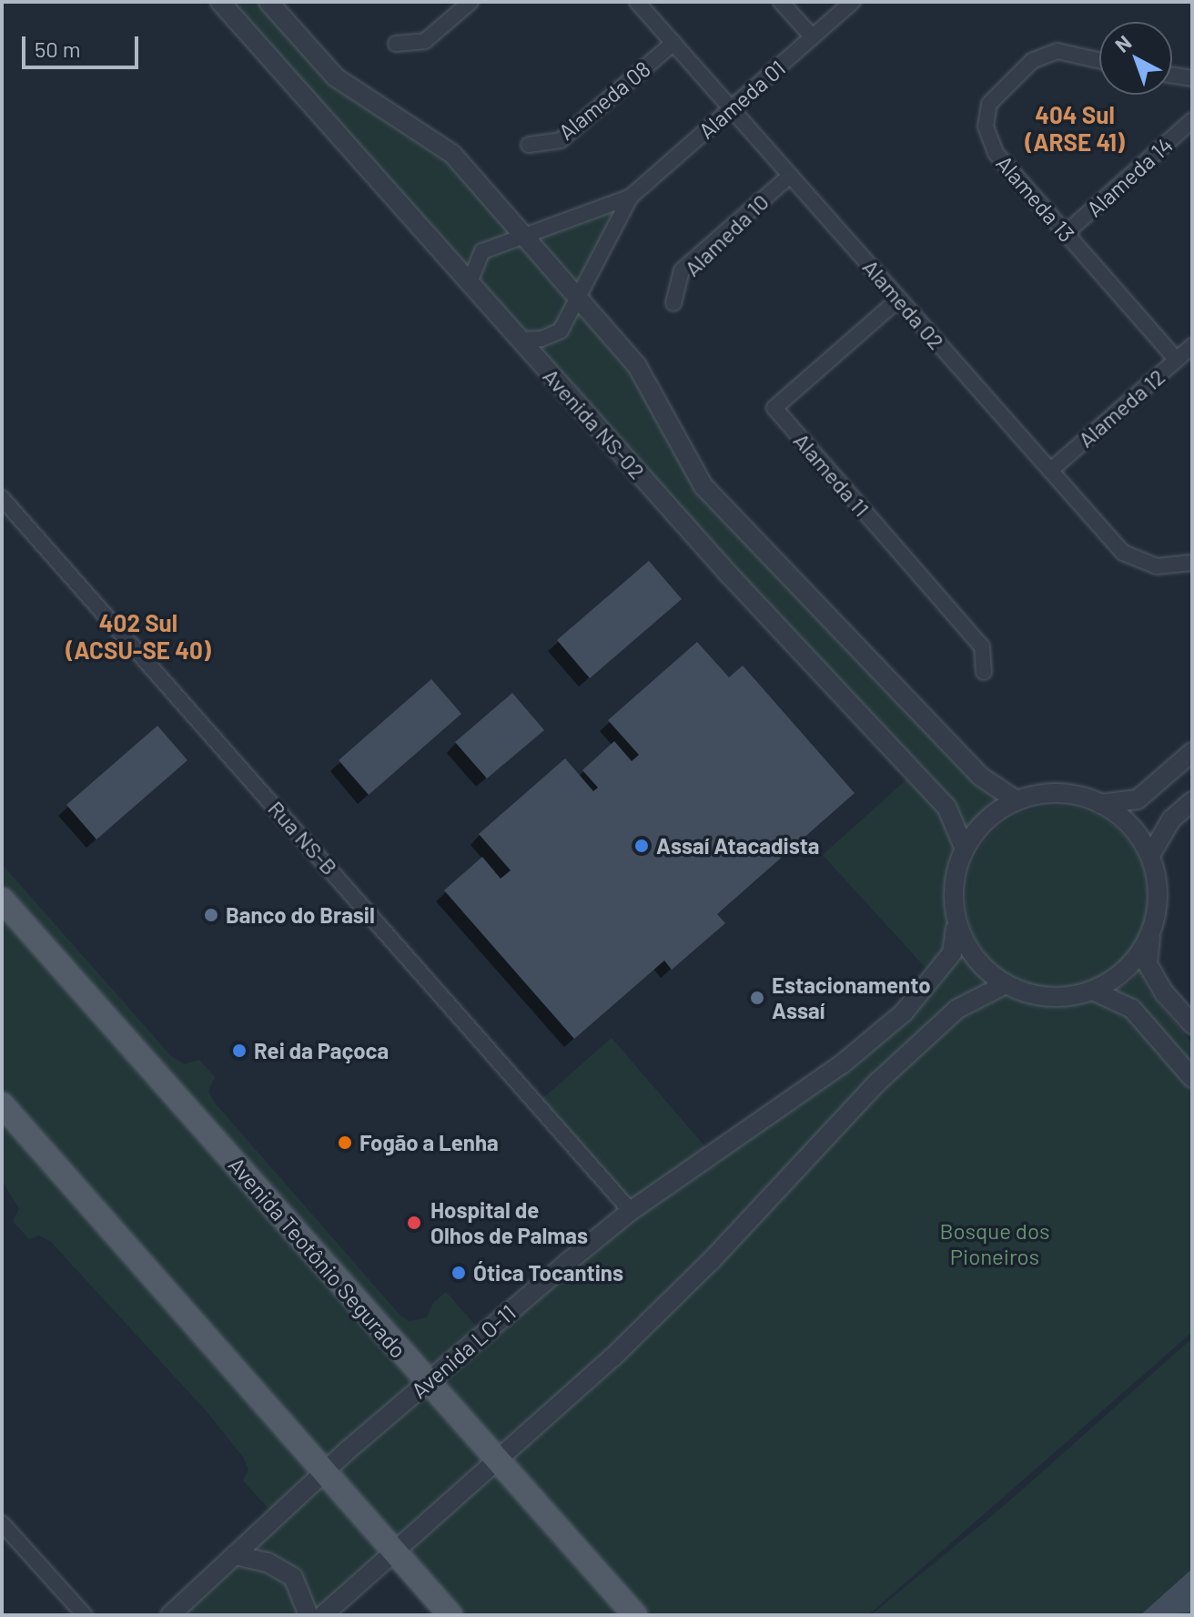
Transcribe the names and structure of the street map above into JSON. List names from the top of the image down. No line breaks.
{"streets":{"main road":["Avenida Teotônio Segurado"],"street":["Alameda 01","Alameda 08","Alameda 14","Alameda 13","Alameda 10","Alameda 02","Alameda 12","Avenida NS-02","Alameda 11","Rua NS-B","Avenida LO-11"]},"crossings":[["Alameda 01","Alameda 02"],["Alameda 01","Avenida NS-02"],["Alameda 08","Alameda 02"],["Alameda 14","Alameda 13"],["Alameda 13","Alameda 12"],["Alameda 10","Alameda 02"],["Alameda 02","Alameda 12"],["Alameda 02","Alameda 11"],["Avenida NS-02","Avenida LO-11"],["Rua NS-B","Avenida LO-11"],["Avenida Teotônio Segurado","Avenida LO-11"]],"districts":["404 Sul (ARSE 41)","402 Sul (ACSU-SE 40)"],"parks":["Bosque dos Pioneiros"],"places":["Assaí Atacadista","Banco do Brasil","Estacionamento Assaí","Rei da Paçoca","Fogão a Lenha","Hospital de Olhos de Palmas","Ótica Tocantins"],"scale_bar":"50 m","north":"top left"}
